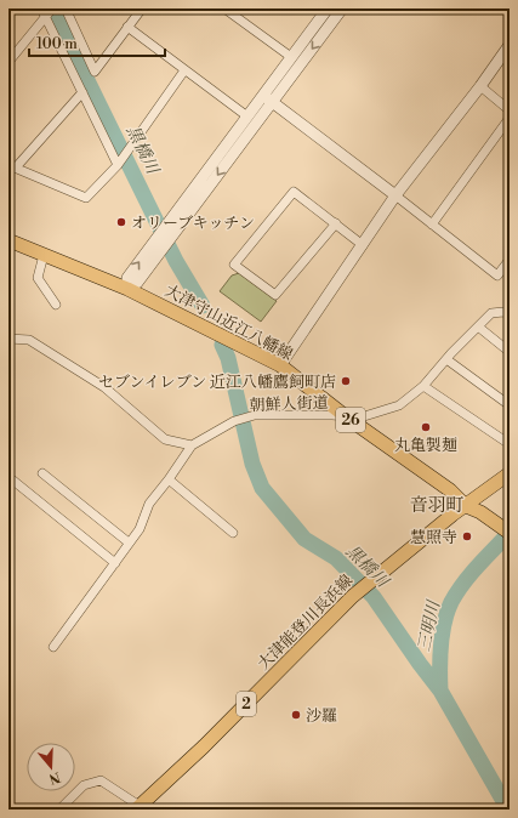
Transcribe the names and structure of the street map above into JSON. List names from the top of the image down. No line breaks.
{"streets":{"main road":["大津守山近江八幡線","26","大津能登川長浜線","2"],"street":["朝鮮人街道"]},"crossings":[["大津守山近江八幡線","朝鮮人街道"],["大津守山近江八幡線","大津能登川長浜線"]],"districts":["音羽町"],"water":["黒橋川","三明川"],"places":["オリーブキッチン","セブンイレブン 近江八幡鷹飼町店","丸亀製麺","慧照寺","沙羅"],"scale_bar":"100 m","north":"bottom"}
